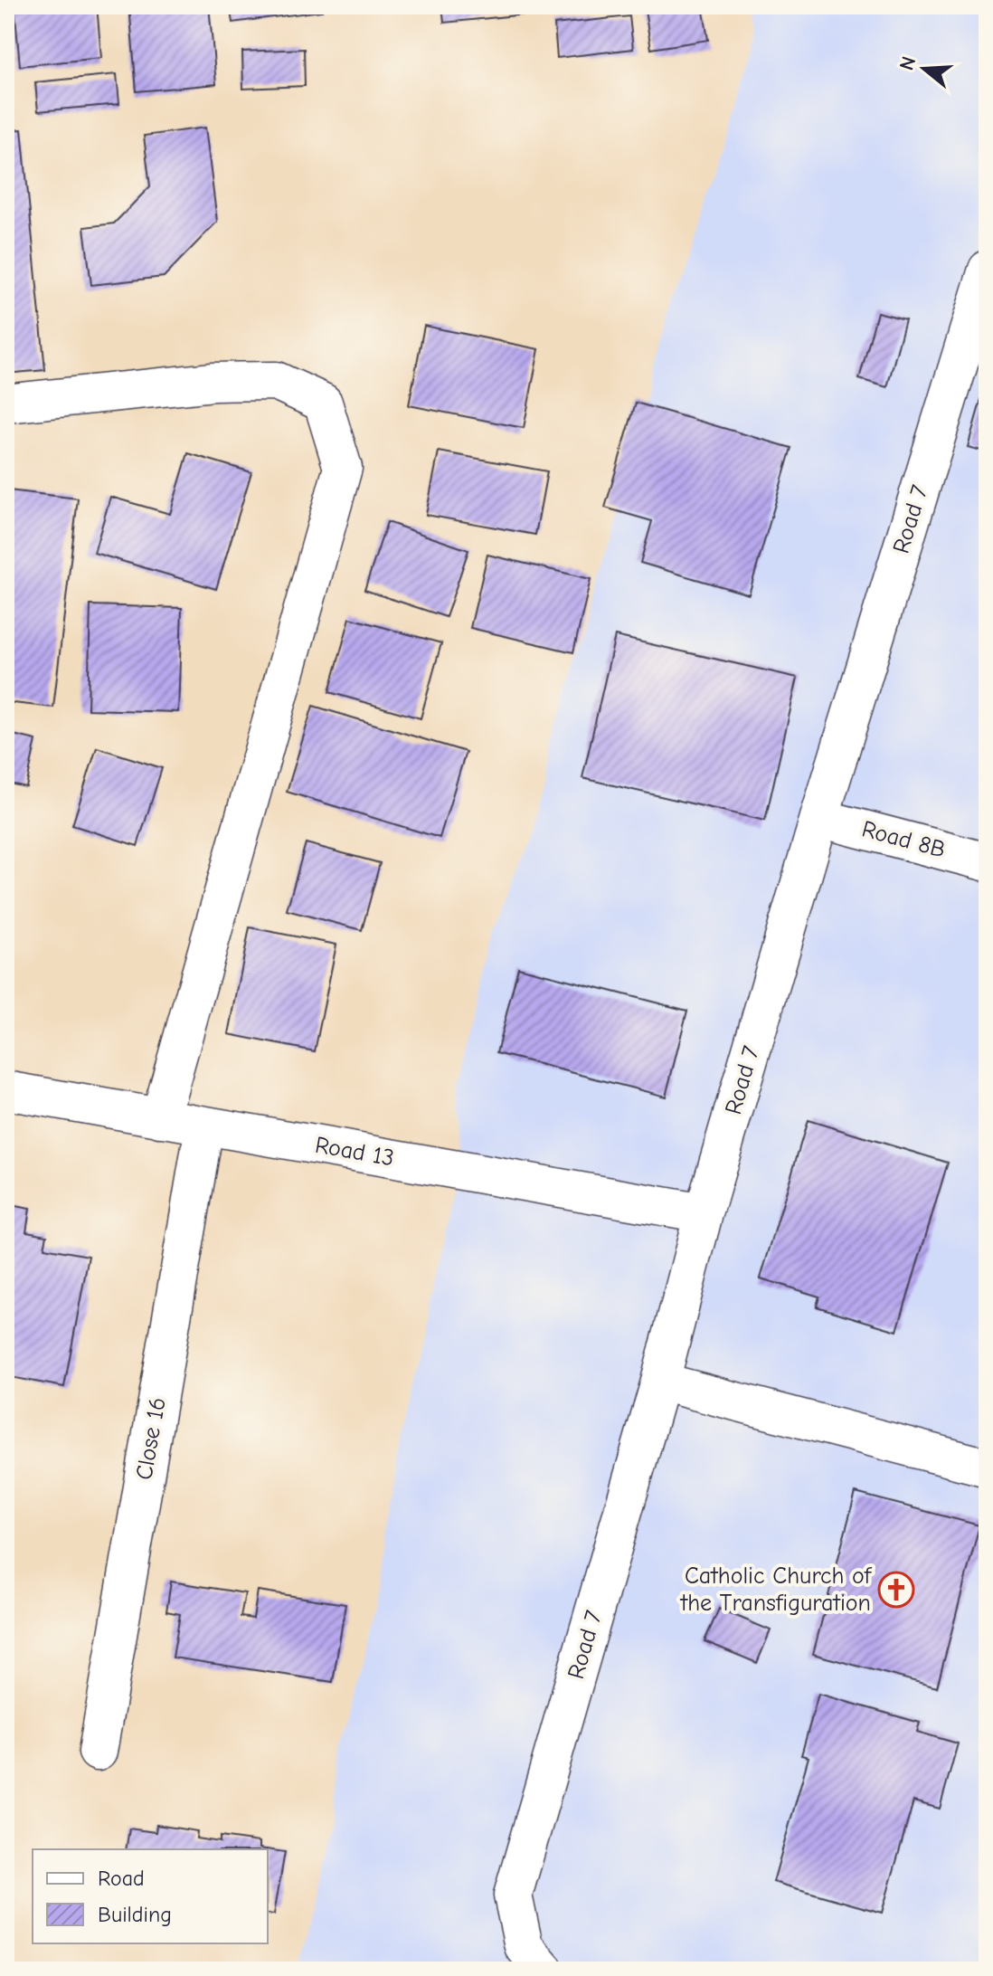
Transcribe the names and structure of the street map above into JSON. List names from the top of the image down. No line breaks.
{"streets":{"street":["Road 7","Road 8B","Road 13","Close 16"]},"crossings":[["Road 7","Road 8B"],["Road 7","Road 13"],["Road 13","Close 16"]],"places":{"church":["Catholic Church of the Transfiguration"]},"legend":["Road","Building"],"north":"left"}
